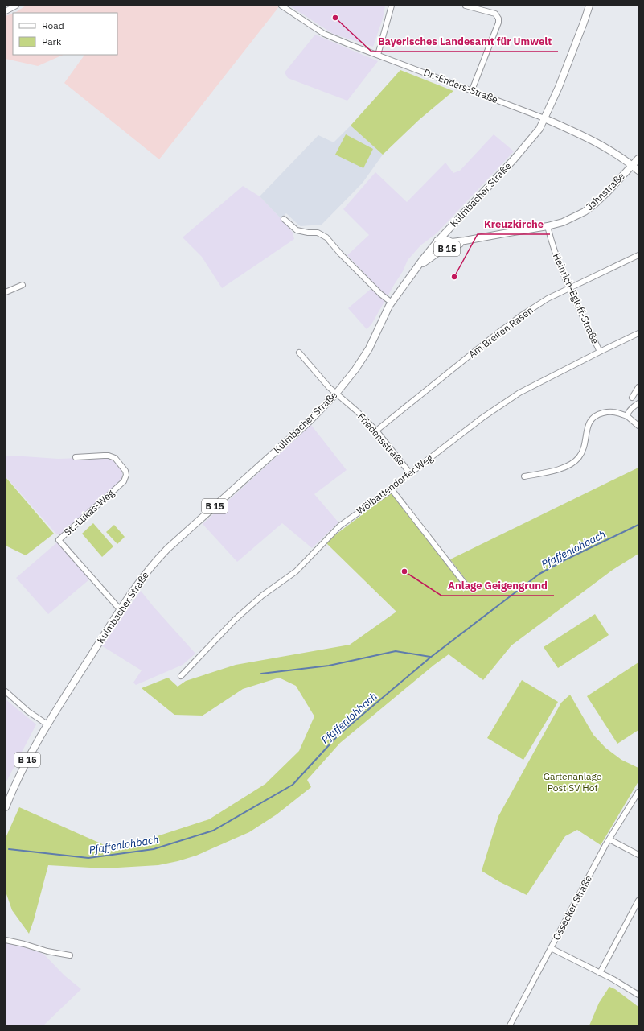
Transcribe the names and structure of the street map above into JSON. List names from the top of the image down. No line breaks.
{"streets":{"main road":["Dr.-Enders-Straße","Jahnstraße","Kulmbacher Straße","B 15"],"street":["Heinrich-Egloff-Straße","Am Breiten Rasen","Friedensstraße","Wölbattendorfer Weg","St.-Lukas-Weg","Ossecker Straße"]},"crossings":[["Dr.-Enders-Straße","Jahnstraße"],["Dr.-Enders-Straße","Kulmbacher Straße"],["Jahnstraße","Kulmbacher Straße"],["Jahnstraße","B 15"],["Jahnstraße","Heinrich-Egloff-Straße"],["Kulmbacher Straße","B 15"],["Kulmbacher Straße","Friedensstraße"],["Kulmbacher Straße","St.-Lukas-Weg"],["Heinrich-Egloff-Straße","Am Breiten Rasen"],["Heinrich-Egloff-Straße","Wölbattendorfer Weg"],["Am Breiten Rasen","Friedensstraße"],["Friedensstraße","Wölbattendorfer Weg"]],"water":["Pfaffenlohbach"],"parks":["Gartenanlage Post SV Hof"],"places":["Bayerisches Landesamt für Umwelt","Kreuzkirche","Anlage Geigengrund"],"legend":["Road","Park"]}
